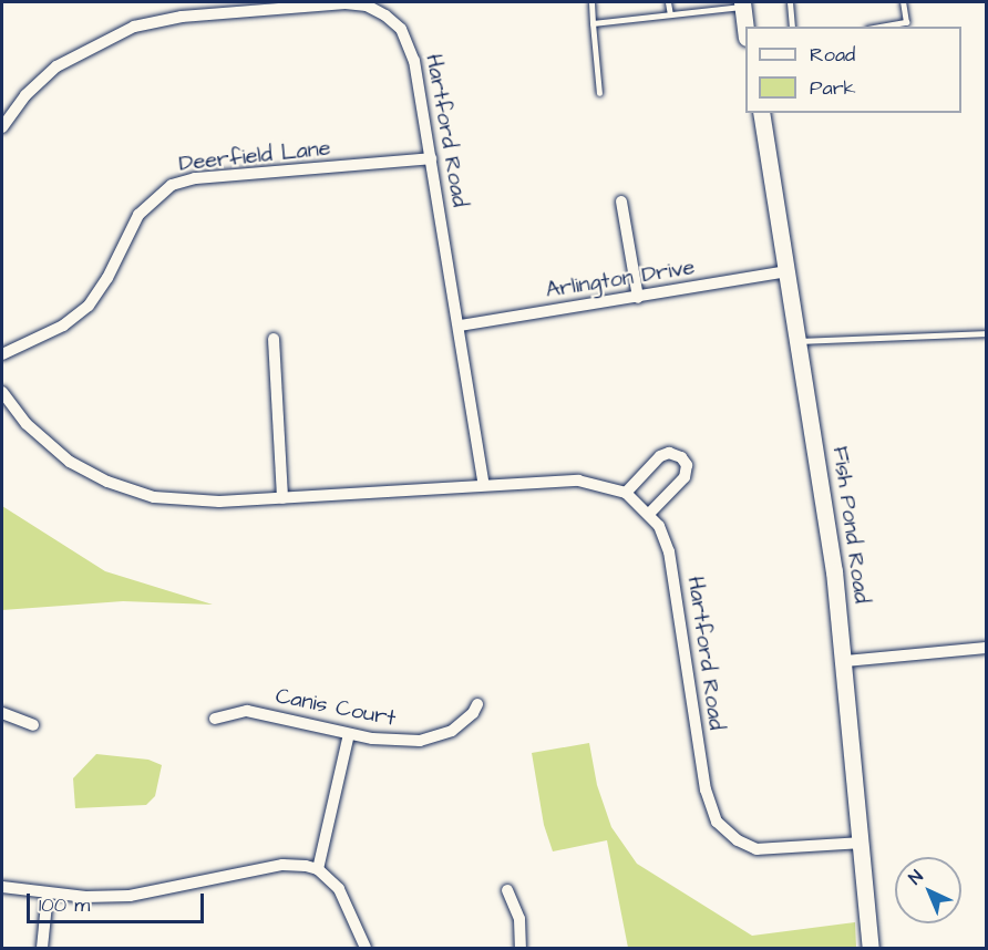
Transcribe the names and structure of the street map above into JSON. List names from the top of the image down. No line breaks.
{"streets":{"street":["Hartford Road","Deerfield Lane","Arlington Drive","Fish Pond Road","Canis Court"]},"crossings":[["Hartford Road","Deerfield Lane"],["Hartford Road","Arlington Drive"],["Hartford Road","Fish Pond Road"],["Arlington Drive","Fish Pond Road"]],"legend":["Road","Park"],"scale_bar":"100 m","north":"top left"}
